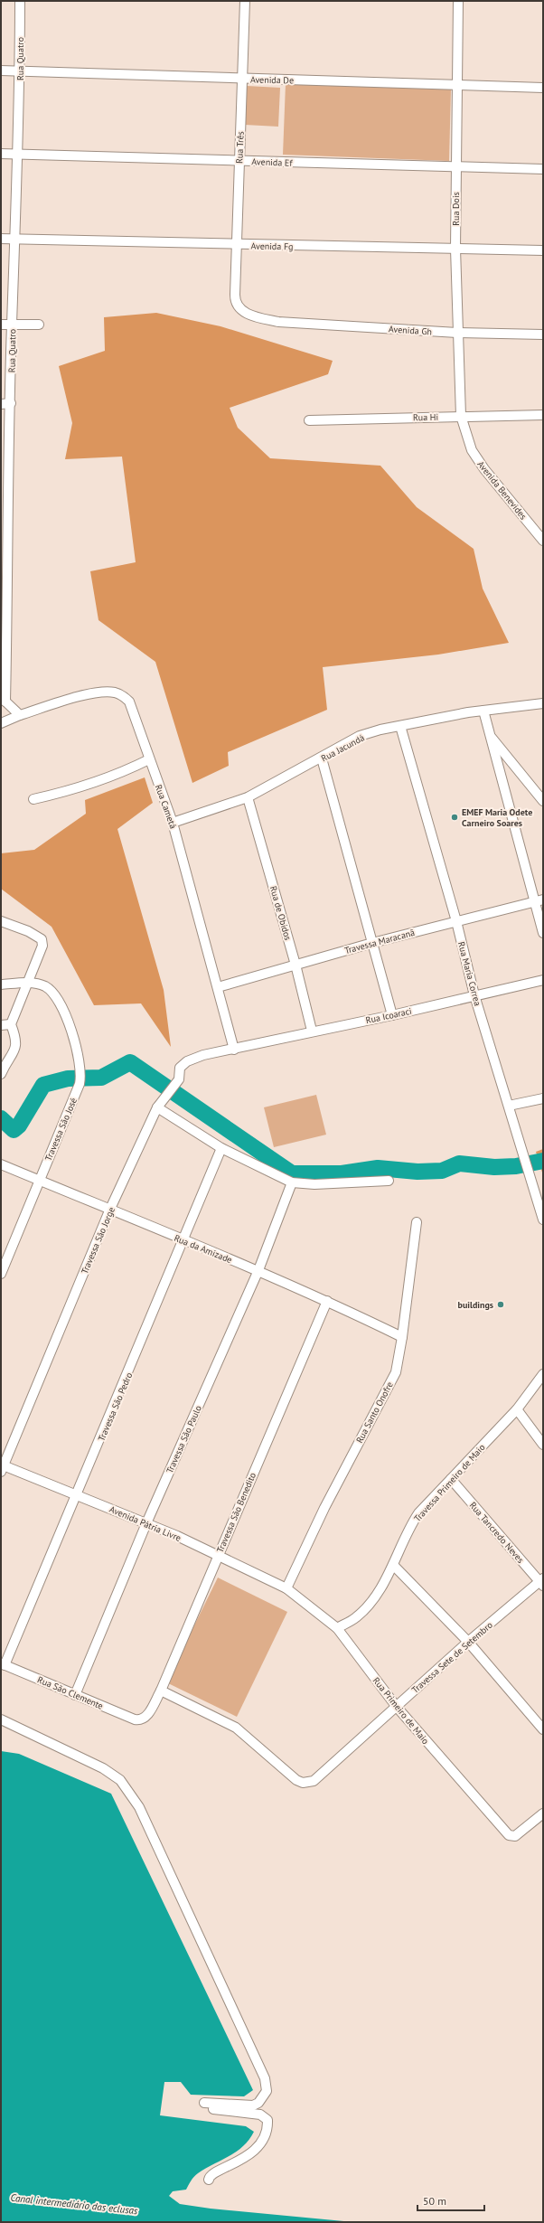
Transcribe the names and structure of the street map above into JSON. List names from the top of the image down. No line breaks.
{"streets":{"street":["Rua Quatro","Avenida De","Rua Três","Avenida Ef","Rua Dois","Avenida Fg","Avenida Gh","Rua Hi","Avenida Benevides","Rua Jacundá","Rua Cametá","Rua de Obidos","Travessa Maracanã","Rua Maria Correa","Rua Icoaraci","Travessa São José","Travessa São Jorge","Rua da Amizade","Travessa São Pedro","Rua Santo Onofre","Travessa São Paulo","Travessa Primeiro de Maio","Travessa São Benedito","Avenida Pátria Livre","Rua Tancredo Neves","Travessa Sete de Setembro","Rua São Clemente","Rua Primeiro de Maio"]},"crossings":[["Rua Quatro","Avenida De"],["Rua Quatro","Avenida Ef"],["Rua Quatro","Avenida Fg"],["Avenida De","Rua Três"],["Avenida De","Rua Dois"],["Rua Três","Avenida Ef"],["Rua Três","Avenida Fg"],["Rua Três","Avenida Gh"],["Avenida Ef","Rua Dois"],["Rua Dois","Avenida Fg"],["Rua Dois","Avenida Gh"],["Rua Dois","Rua Hi"],["Rua Dois","Avenida Benevides"],["Rua Hi","Avenida Benevides"],["Rua Jacundá","Rua Cametá"],["Rua Jacundá","Rua de Obidos"],["Rua Jacundá","Rua Maria Correa"],["Rua Cametá","Travessa Maracanã"],["Rua Cametá","Rua Icoaraci"],["Rua Cametá","Travessa São Jorge"],["Rua de Obidos","Travessa Maracanã"],["Rua de Obidos","Rua Icoaraci"],["Travessa Maracanã","Rua Maria Correa"],["Rua Maria Correa","Rua Icoaraci"],["Rua Icoaraci","Travessa São Jorge"],["Travessa São José","Rua da Amizade"],["Travessa São Jorge","Rua da Amizade"],["Travessa São Jorge","Avenida Pátria Livre"],["Rua da Amizade","Travessa São Pedro"],["Rua da Amizade","Rua Santo Onofre"],["Rua da Amizade","Travessa São Paulo"],["Rua da Amizade","Travessa São Benedito"],["Travessa São Pedro","Avenida Pátria Livre"],["Travessa São Pedro","Rua São Clemente"],["Rua Santo Onofre","Avenida Pátria Livre"],["Rua Santo Onofre","Rua Primeiro de Maio"],["Travessa São Paulo","Avenida Pátria Livre"],["Travessa São Paulo","Rua São Clemente"],["Travessa Primeiro de Maio","Rua Tancredo Neves"],["Travessa Primeiro de Maio","Rua Primeiro de Maio"],["Travessa São Benedito","Avenida Pátria Livre"],["Travessa São Benedito","Travessa Sete de Setembro"],["Travessa São Benedito","Rua São Clemente"],["Avenida Pátria Livre","Rua Primeiro de Maio"],["Rua Tancredo Neves","Travessa Sete de Setembro"],["Travessa Sete de Setembro","Rua Primeiro de Maio"]],"water":["Canal intermediário das eclusas"],"places":["EMEF Maria Odete Carneiro Soares","buildings"],"scale_bar":"50 m"}
